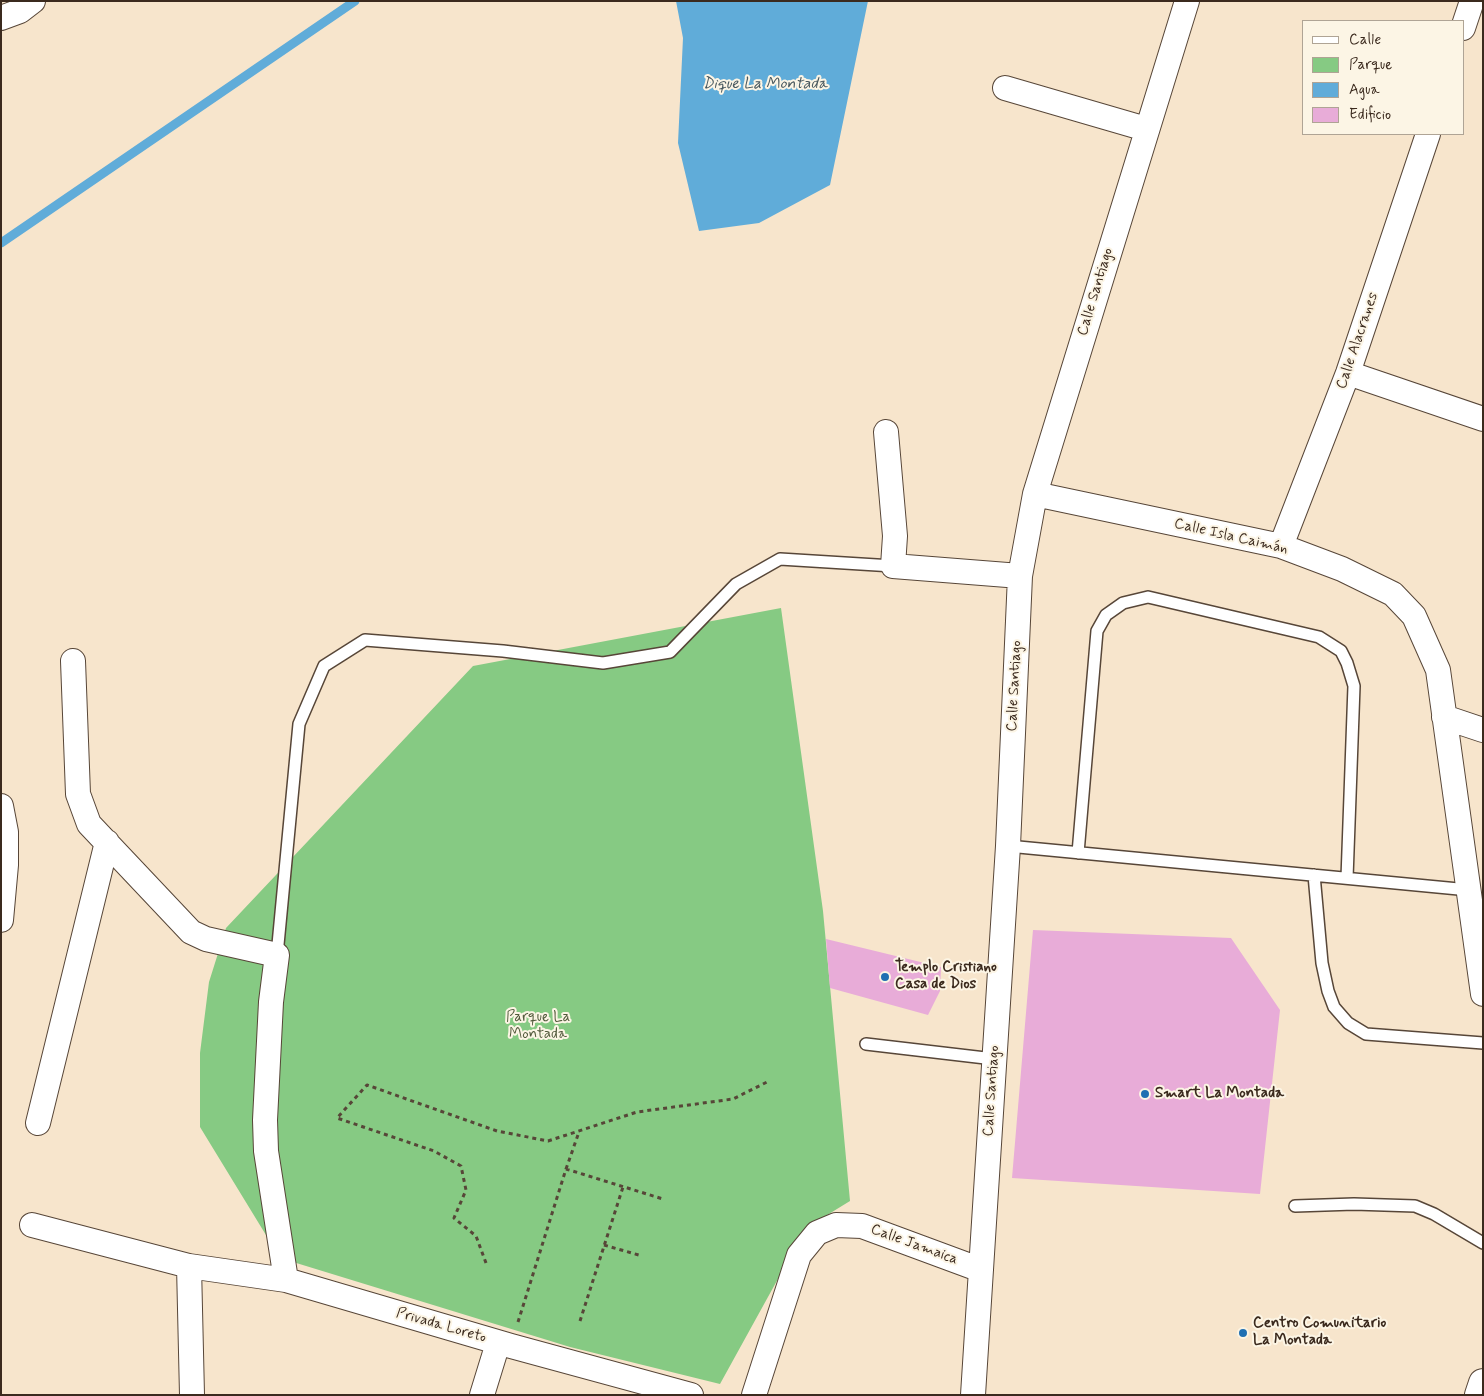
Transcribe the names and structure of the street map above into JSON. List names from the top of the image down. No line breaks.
{"streets":{"street":["Calle Santiago","Calle Alacranes","Calle Isla Caimán","Calle Jamaica","Privada Loreto"]},"crossings":[["Calle Santiago","Calle Isla Caimán"],["Calle Santiago","Calle Jamaica"],["Calle Alacranes","Calle Isla Caimán"]],"water":["Dique La Montada"],"parks":["Parque La Montada"],"places":["Templo Cristiano Casa de Dios","Smart La Montada","Centro Comunitario La Montada"],"legend":["Calle","Parque","Agua","Edificio"]}
